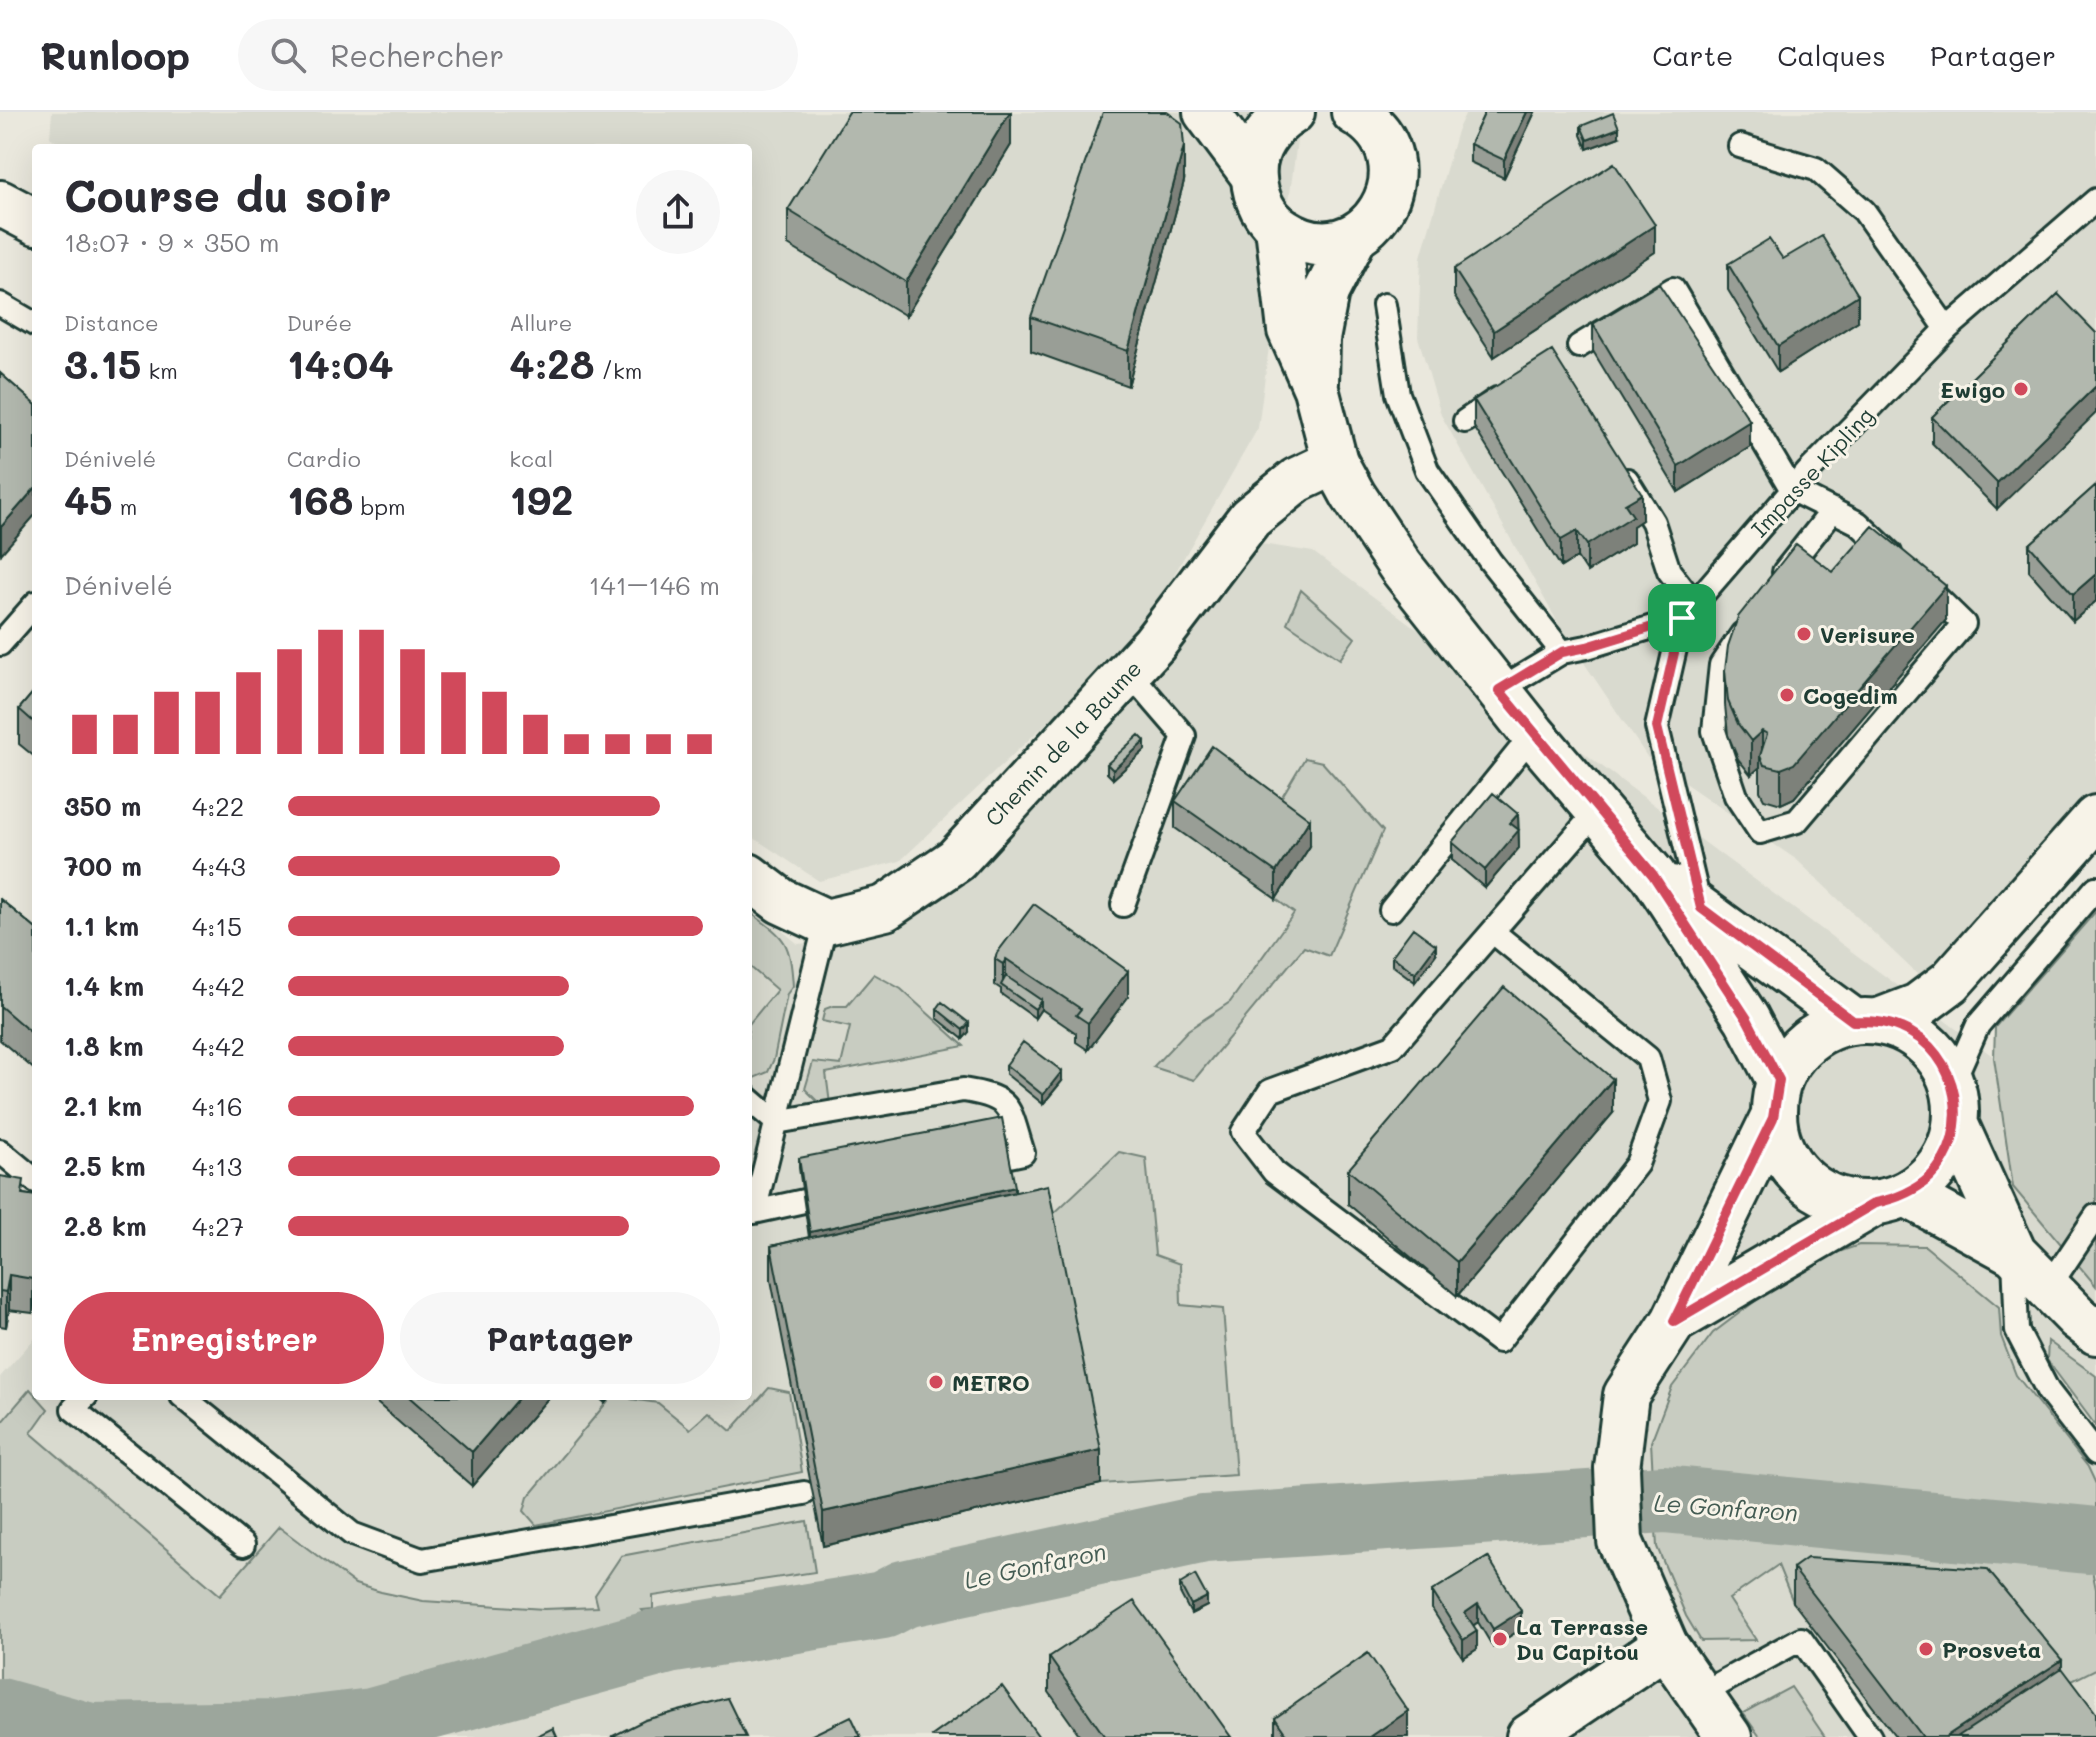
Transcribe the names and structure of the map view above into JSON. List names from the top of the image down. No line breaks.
{"streets":{"main road":["Chemin de la Baume"],"lane":["Impasse Kipling"]},"water":["Le Gonfaron"],"places":["Ewigo","Verisure","Cogedim","METRO","La Terrasse Du Capitou","Prosveta"],"page":{"header":"Runloop","search":"Rechercher","nav":["Carte","Calques","Partager"],"heading":["Course du soir","18:07 · 9 × 350 m"],"stats":[["Distance","3.15 km"],["Durée","14:04"],["Allure","4:28 /km"],["Dénivelé","45 m"],["Cardio","168 bpm"],["kcal","192"]],"chart":["Dénivelé","141–146 m"],"list":[{"name":"350 m","note":"4:22"},{"name":"700 m","note":"4:43"},{"name":"1.1 km","note":"4:15"},{"name":"1.4 km","note":"4:42"},{"name":"1.8 km","note":"4:42"},{"name":"2.1 km","note":"4:16"},{"name":"2.5 km","note":"4:13"},{"name":"2.8 km","note":"4:27"}],"buttons":["Enregistrer","Partager"]}}
